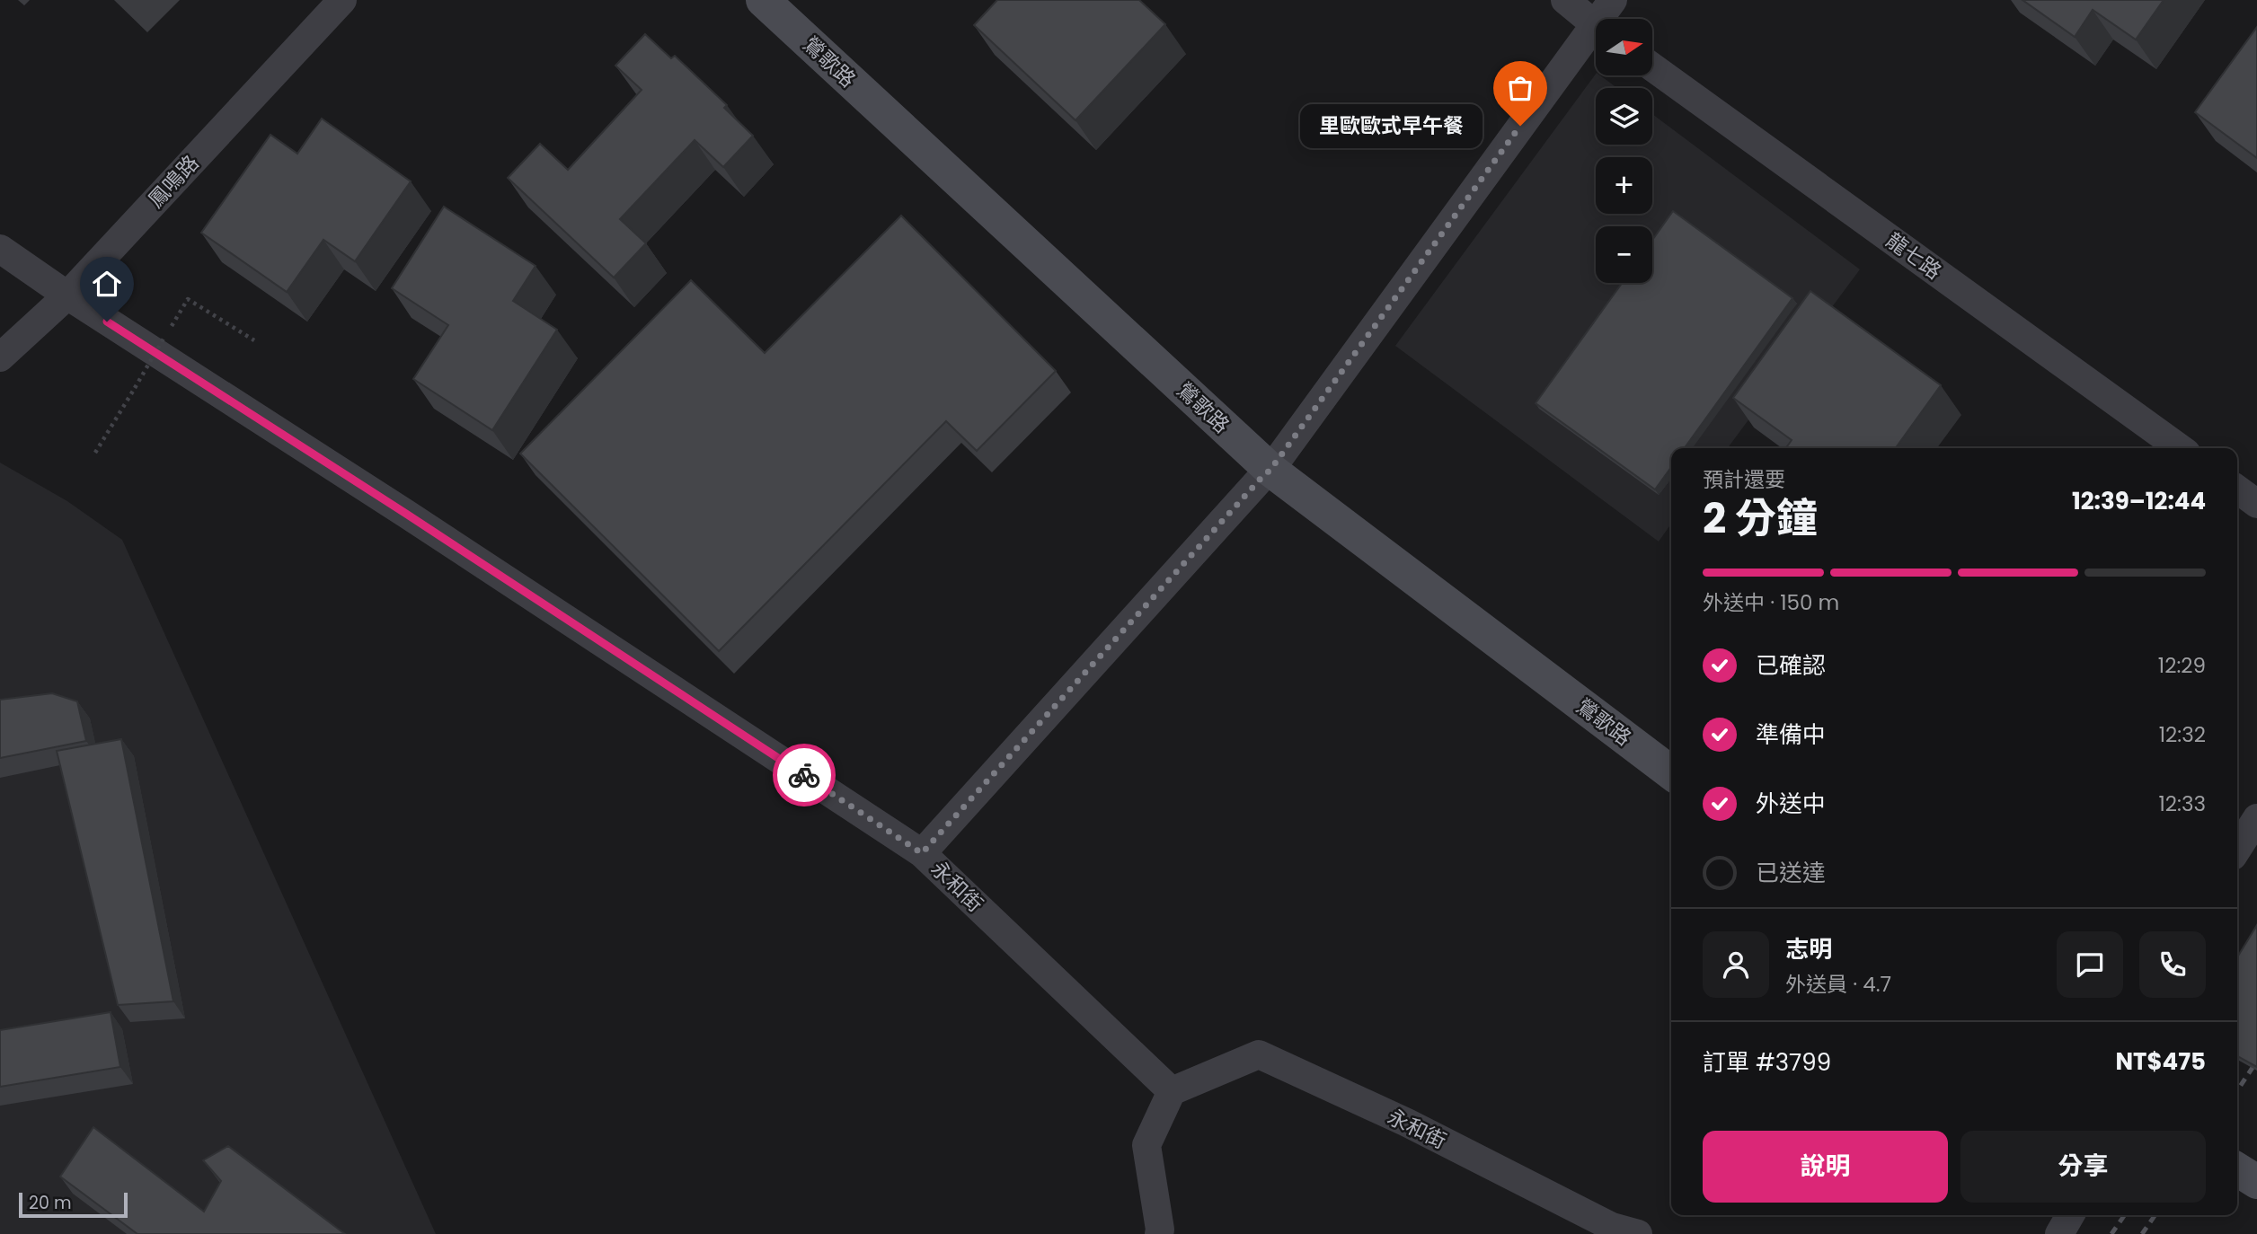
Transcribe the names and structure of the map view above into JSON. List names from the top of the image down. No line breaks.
{"streets":{"street":["鶯歌路","鳳鳴路","龍七路","永和街"]},"crossings":[["鳳鳴路","永和街"]],"places":["里歐歐式早午餐"],"scale_bar":"20 m","north":"right","page":{"map_buttons":["+","−"],"bubble":"里歐歐式早午餐","heading":["2 分鐘","預計還要","12:39–12:44"],"panel":["志明","外送員 · 4.7","訂單 #3799","NT$475"],"bar":"外送中 · 150 m","list":[["已確認","12:29"],["準備中","12:32"],["外送中","12:33"],"已送達"],"buttons":["說明","分享"],"scale":"20 m"}}
